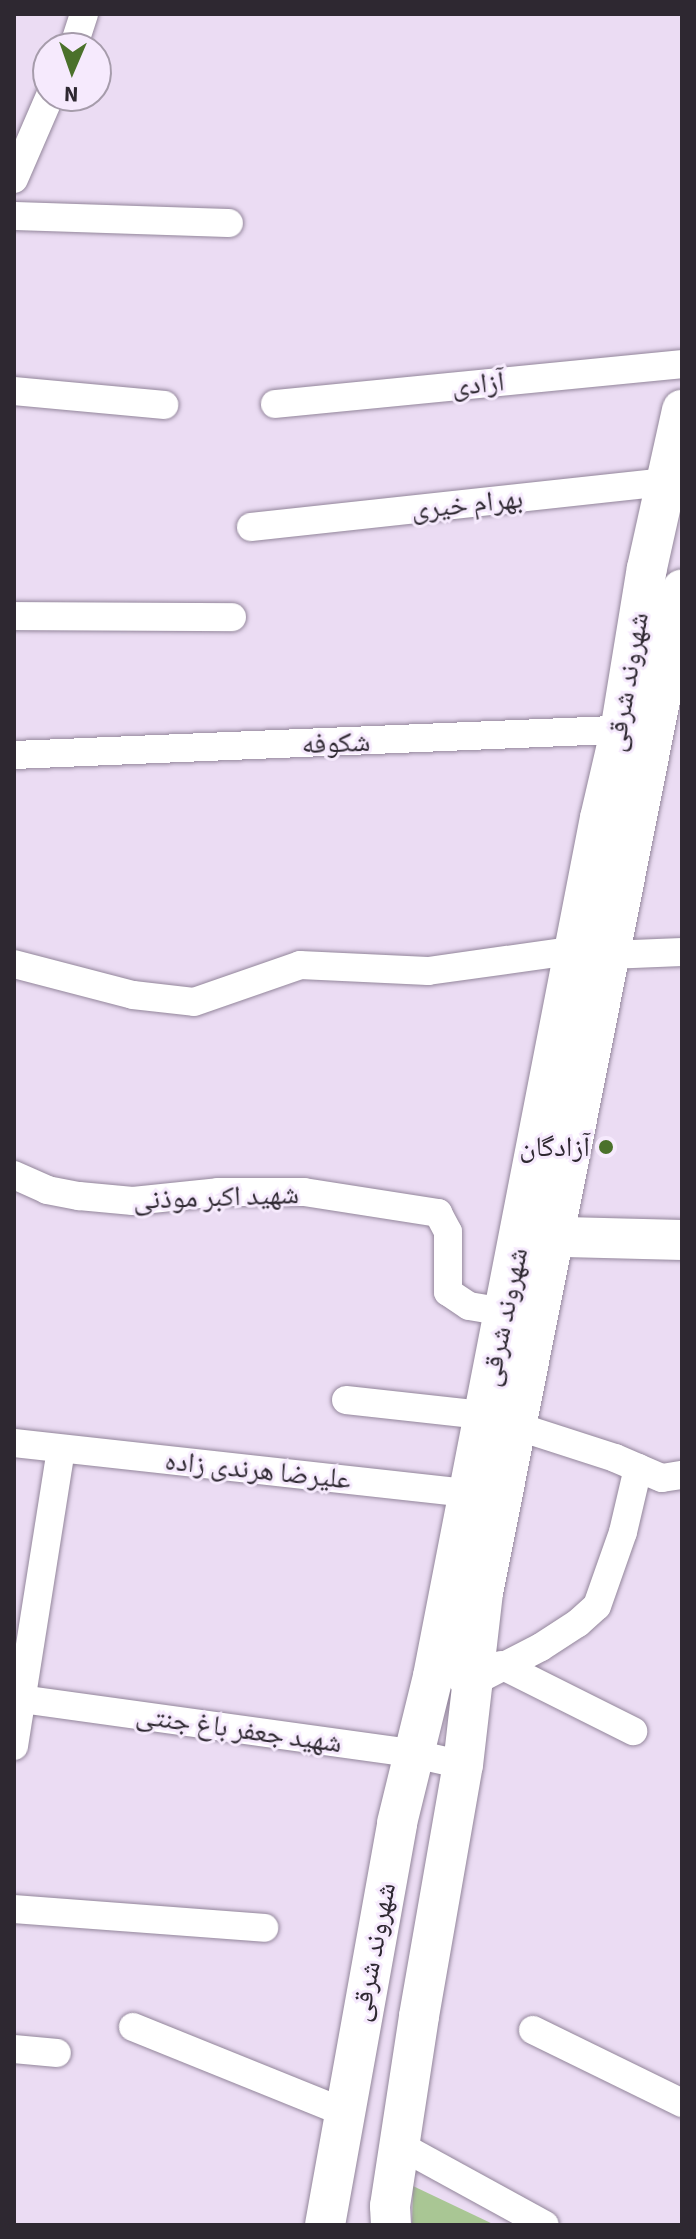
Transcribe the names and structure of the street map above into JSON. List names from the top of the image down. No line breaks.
{"streets":{"main road":["شهروند شرقی"],"street":["آزادی","بهرام خیری","شکوفه","شهید اکبر موذنی","علیرضا هرندی زاده","شهید جعفر باغ جنتی"]},"crossings":[["بهرام خیری","شهروند شرقی"],["شهروند شرقی","شکوفه"],["شهروند شرقی","شهید اکبر موذنی"],["شهروند شرقی","علیرضا هرندی زاده"],["شهروند شرقی","شهید جعفر باغ جنتی"]],"places":["آزادگان"],"north":"bottom"}
